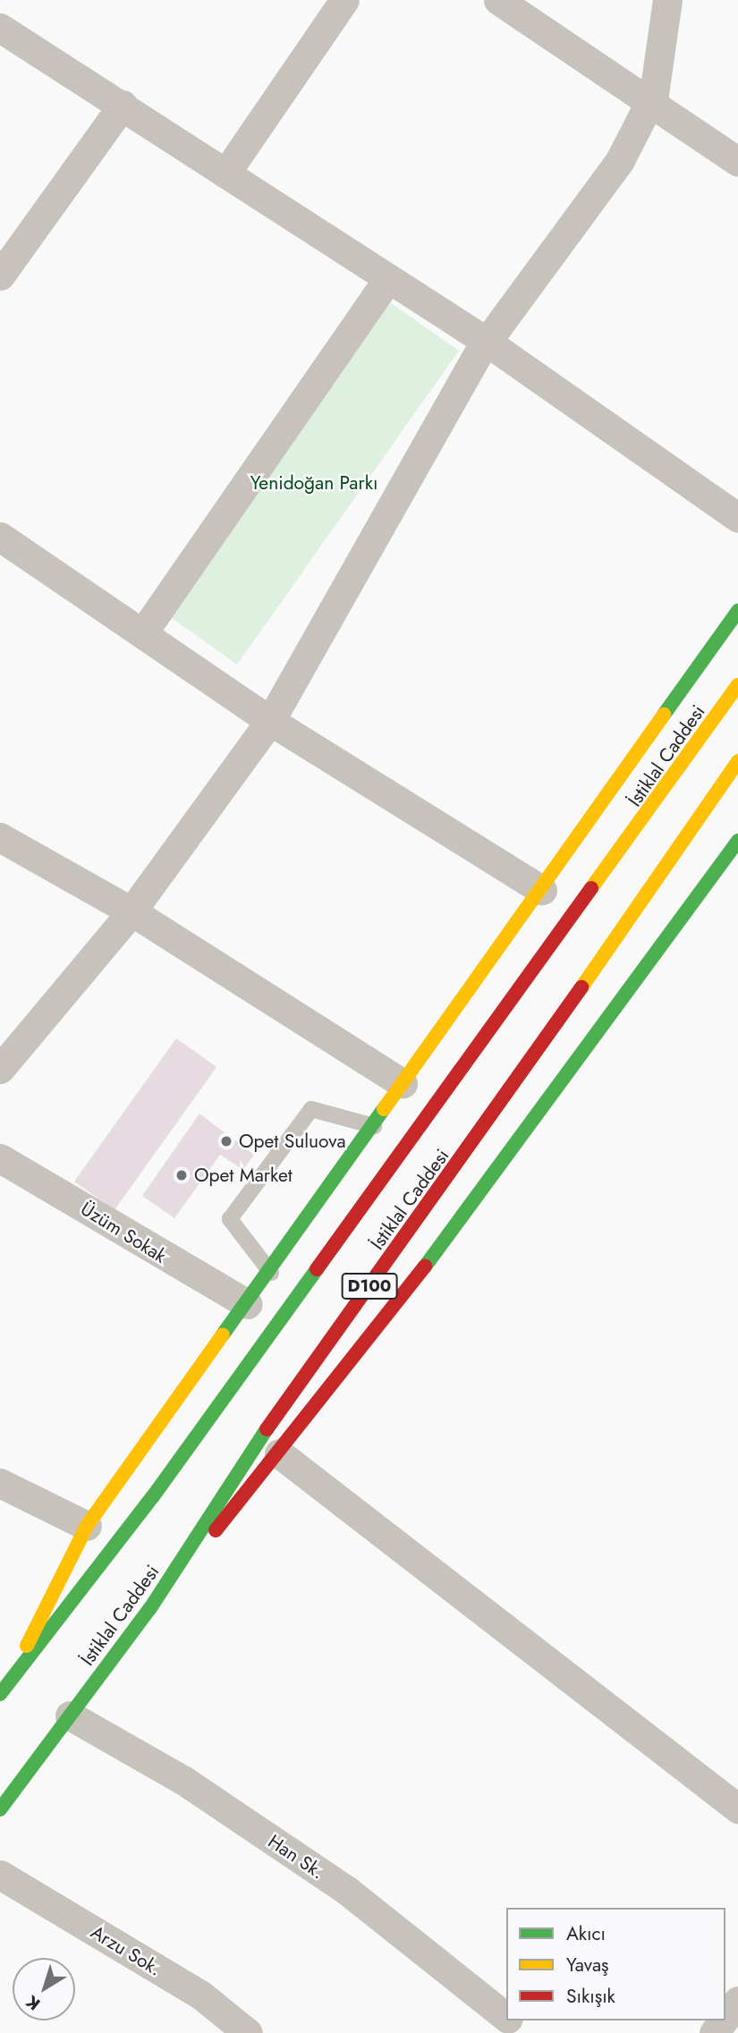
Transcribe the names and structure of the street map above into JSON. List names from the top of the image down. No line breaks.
{"streets":{"main road":["İstiklal Caddesi","D100"],"street":["Üzüm Sokak","Han Sk.","Arzu Sok."]},"crossings":[["İstiklal Caddesi","Han Sk."]],"parks":["Yenidoğan Parkı"],"places":["Opet Suluova","Opet Market"],"legend":["Akıcı","Yavaş","Sıkışık"],"north":"bottom left"}
